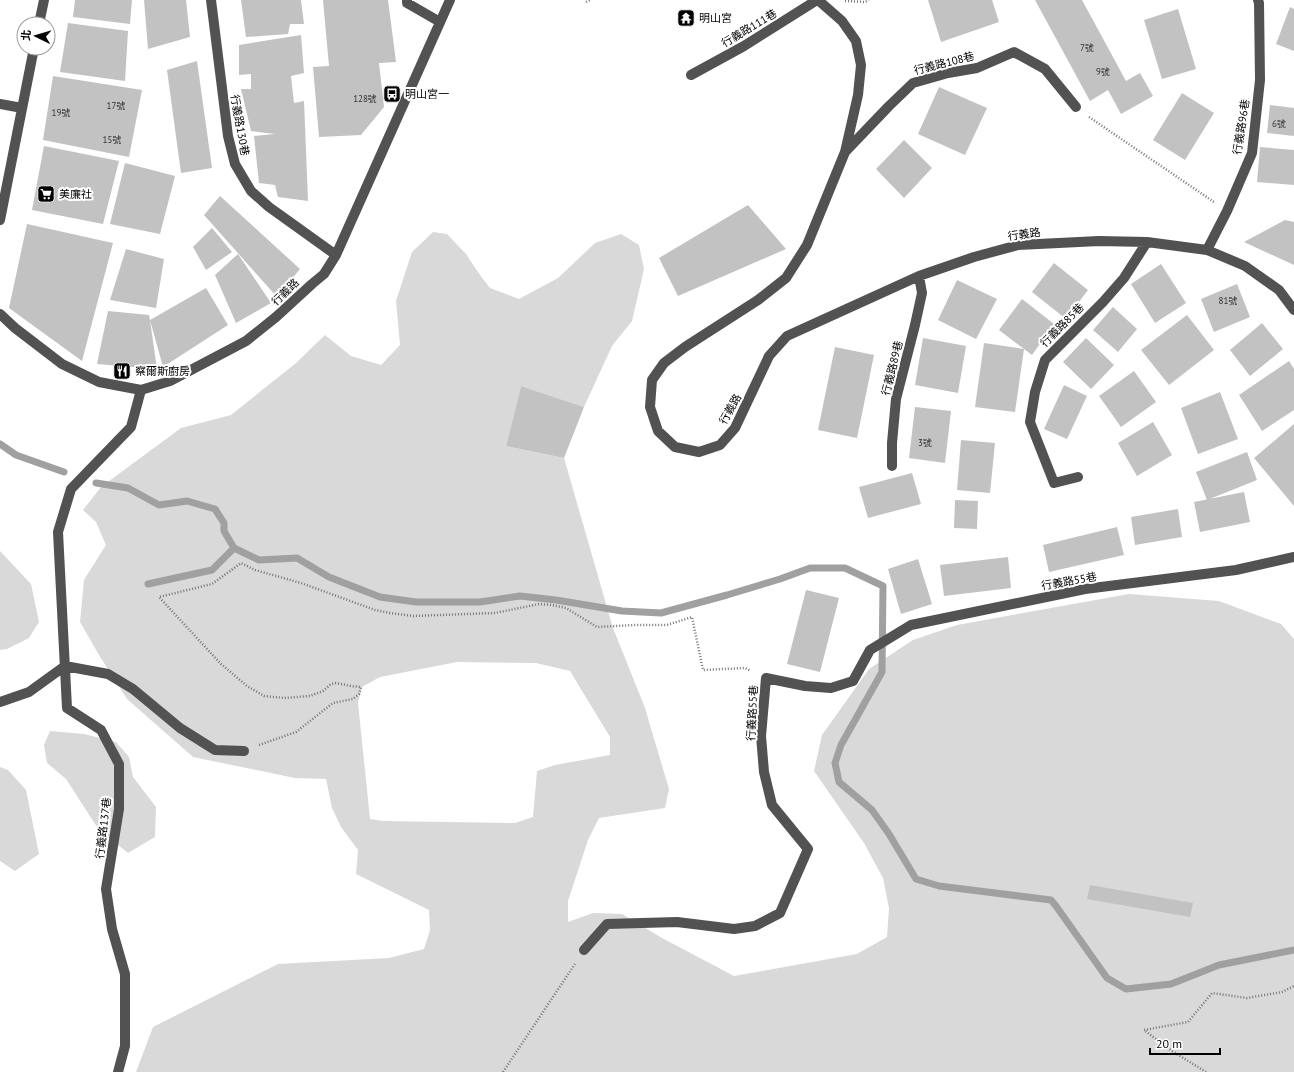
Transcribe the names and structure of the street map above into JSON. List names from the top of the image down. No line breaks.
{"streets":{"street":["行義路111巷","行義路108巷","行義路130巷","行義路96巷","行義路","行義路85巷","行義路89巷","行義路55巷","行義路137巷"]},"crossings":[["行義路111巷","行義路"],["行義路108巷","行義路"],["行義路130巷","行義路"],["行義路96巷","行義路"],["行義路","行義路85巷"],["行義路","行義路89巷"],["行義路","行義路137巷"]],"places":{"temple":["明山宮"],"bus stop":["明山宮一"],"supermarket":["美廉社"],"restaurant":["察爾斯廚房"]},"house_numbers":["7號","9號","128號","17號","19號","6號","15號","81號","3號"],"scale_bar":"20 m","north":"left"}
